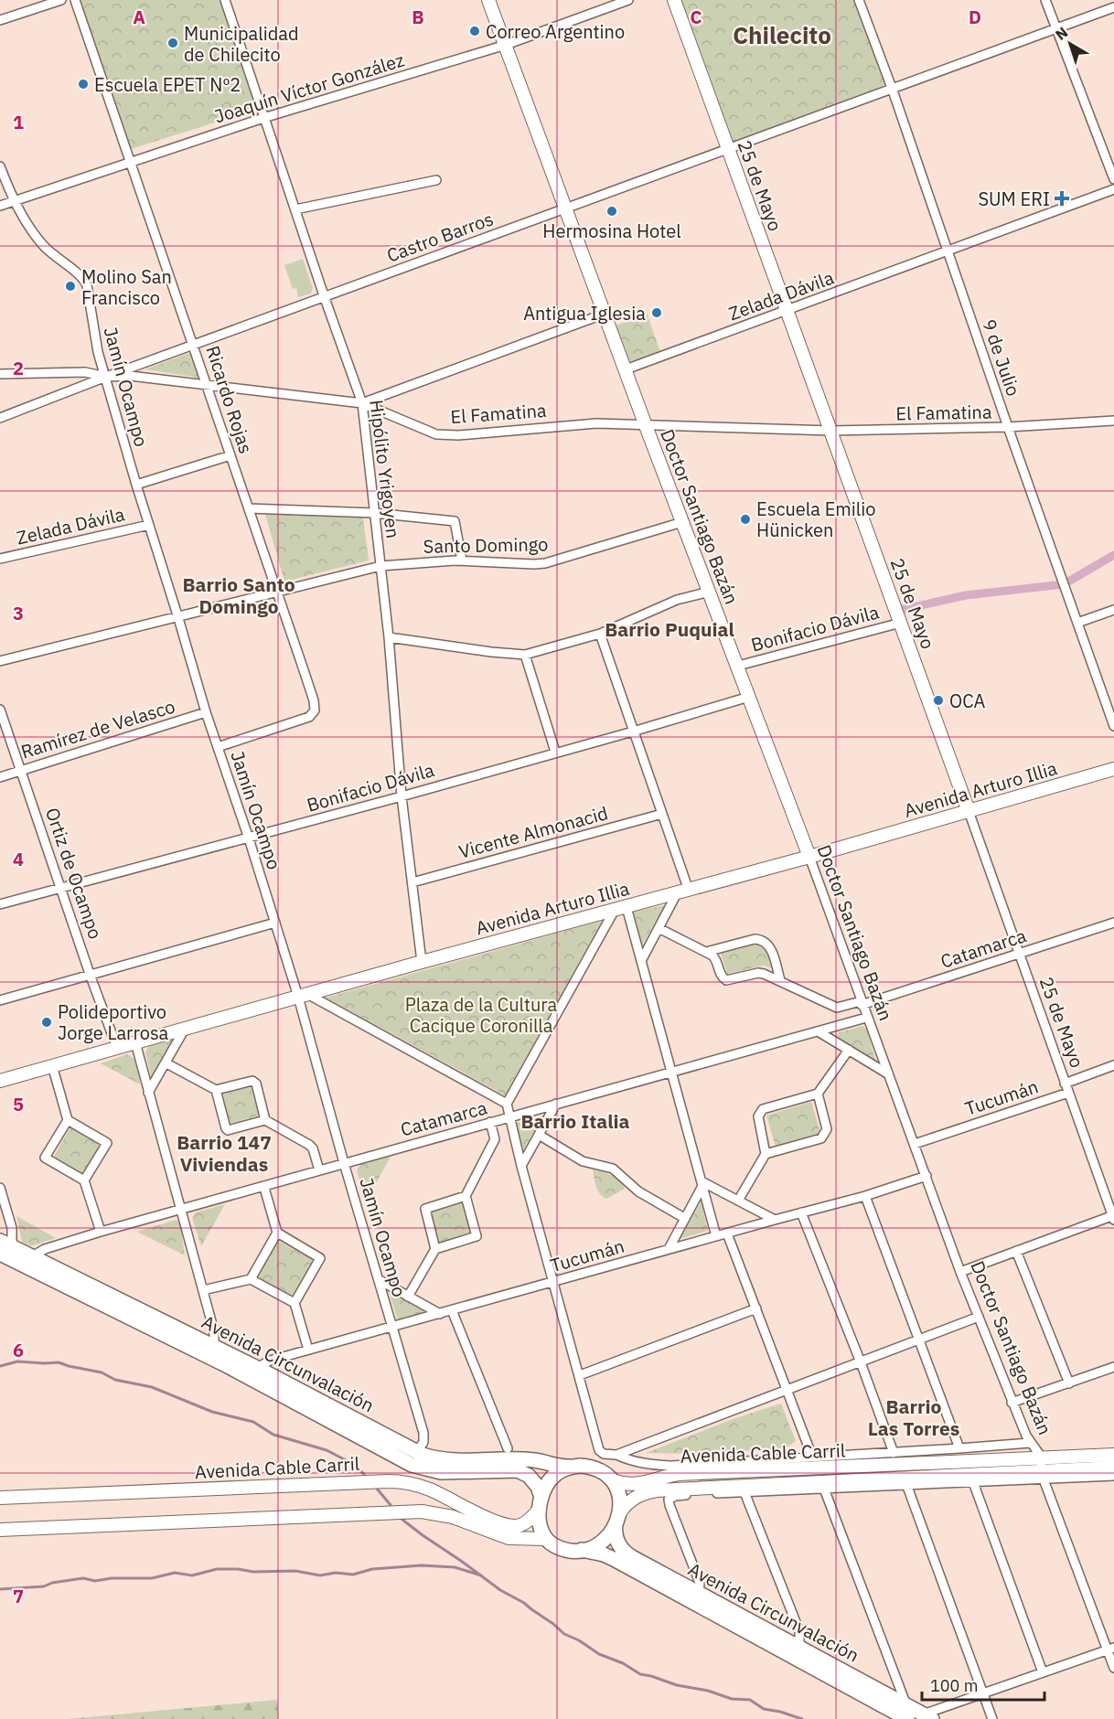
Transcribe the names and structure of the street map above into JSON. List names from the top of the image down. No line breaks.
{"streets":{"main road":["25 de Mayo","Doctor Santiago Bazán","Avenida Arturo Illia","Avenida Circunvalación","Avenida Cable Carril"],"street":["Joaquín Víctor González","Castro Barros","Zelada Dávila","9 de Julio","Jamín Ocampo","Ricardo Rojas","El Famatina","Hipólito Yrigoyen","Santo Domingo","Bonifacio Dávila","Ramírez de Velasco","Vicente Almonacid","Ortiz de Ocampo","Catamarca","Tucumán"]},"crossings":[["Joaquín Víctor González","Jamín Ocampo"],["Joaquín Víctor González","Ricardo Rojas"],["Joaquín Víctor González","Hipólito Yrigoyen"],["Joaquín Víctor González","Doctor Santiago Bazán"],["25 de Mayo","Castro Barros"],["25 de Mayo","Zelada Dávila"],["25 de Mayo","El Famatina"],["25 de Mayo","Bonifacio Dávila"],["25 de Mayo","Avenida Arturo Illia"],["25 de Mayo","Catamarca"],["25 de Mayo","Tucumán"],["Castro Barros","9 de Julio"],["Castro Barros","Jamín Ocampo"],["Castro Barros","Ricardo Rojas"],["Castro Barros","El Famatina"],["Castro Barros","Hipólito Yrigoyen"],["Castro Barros","Doctor Santiago Bazán"],["Zelada Dávila","9 de Julio"],["Zelada Dávila","Jamín Ocampo"],["Zelada Dávila","Ricardo Rojas"],["Zelada Dávila","Doctor Santiago Bazán"],["9 de Julio","El Famatina"],["Jamín Ocampo","Ricardo Rojas"],["Jamín Ocampo","El Famatina"],["Jamín Ocampo","Santo Domingo"],["Jamín Ocampo","Bonifacio Dávila"],["Jamín Ocampo","Ramírez de Velasco"],["Jamín Ocampo","Avenida Arturo Illia"],["Jamín Ocampo","Catamarca"],["Jamín Ocampo","Tucumán"],["Jamín Ocampo","Avenida Circunvalación"],["Ricardo Rojas","El Famatina"],["Ricardo Rojas","Santo Domingo"],["El Famatina","Hipólito Yrigoyen"],["El Famatina","Doctor Santiago Bazán"],["Hipólito Yrigoyen","Santo Domingo"],["Hipólito Yrigoyen","Bonifacio Dávila"],["Hipólito Yrigoyen","Avenida Arturo Illia"],["Hipólito Yrigoyen","Vicente Almonacid"],["Doctor Santiago Bazán","Santo Domingo"],["Doctor Santiago Bazán","Bonifacio Dávila"],["Doctor Santiago Bazán","Avenida Arturo Illia"],["Doctor Santiago Bazán","Catamarca"],["Doctor Santiago Bazán","Tucumán"],["Doctor Santiago Bazán","Avenida Cable Carril"],["Bonifacio Dávila","Ortiz de Ocampo"],["Ramírez de Velasco","Ortiz de Ocampo"],["Avenida Arturo Illia","Ortiz de Ocampo"],["Catamarca","Avenida Circunvalación"],["Tucumán","Avenida Circunvalación"],["Avenida Circunvalación","Avenida Cable Carril"]],"districts":["Chilecito","Barrio Santo Domingo","Barrio Puquial","Barrio Italia","Barrio 147 Viviendas","Barrio Las Torres"],"parks":["Plaza de la Cultura Cacique Coronilla"],"places":{"other":["Correo Argentino","Municipalidad de Chilecito","Escuela EPET Nº2","Hermosina Hotel","Molino San Francisco","Antigua Iglesia","Escuela Emilio Hünicken","OCA","Polideportivo Jorge Larrosa"],"health":["SUM ERI"]},"scale_bar":"100 m","north":"top left","grid":{"columns":["A","B","C","D"],"rows":["1","2","3","4","5","6","7"]}}
